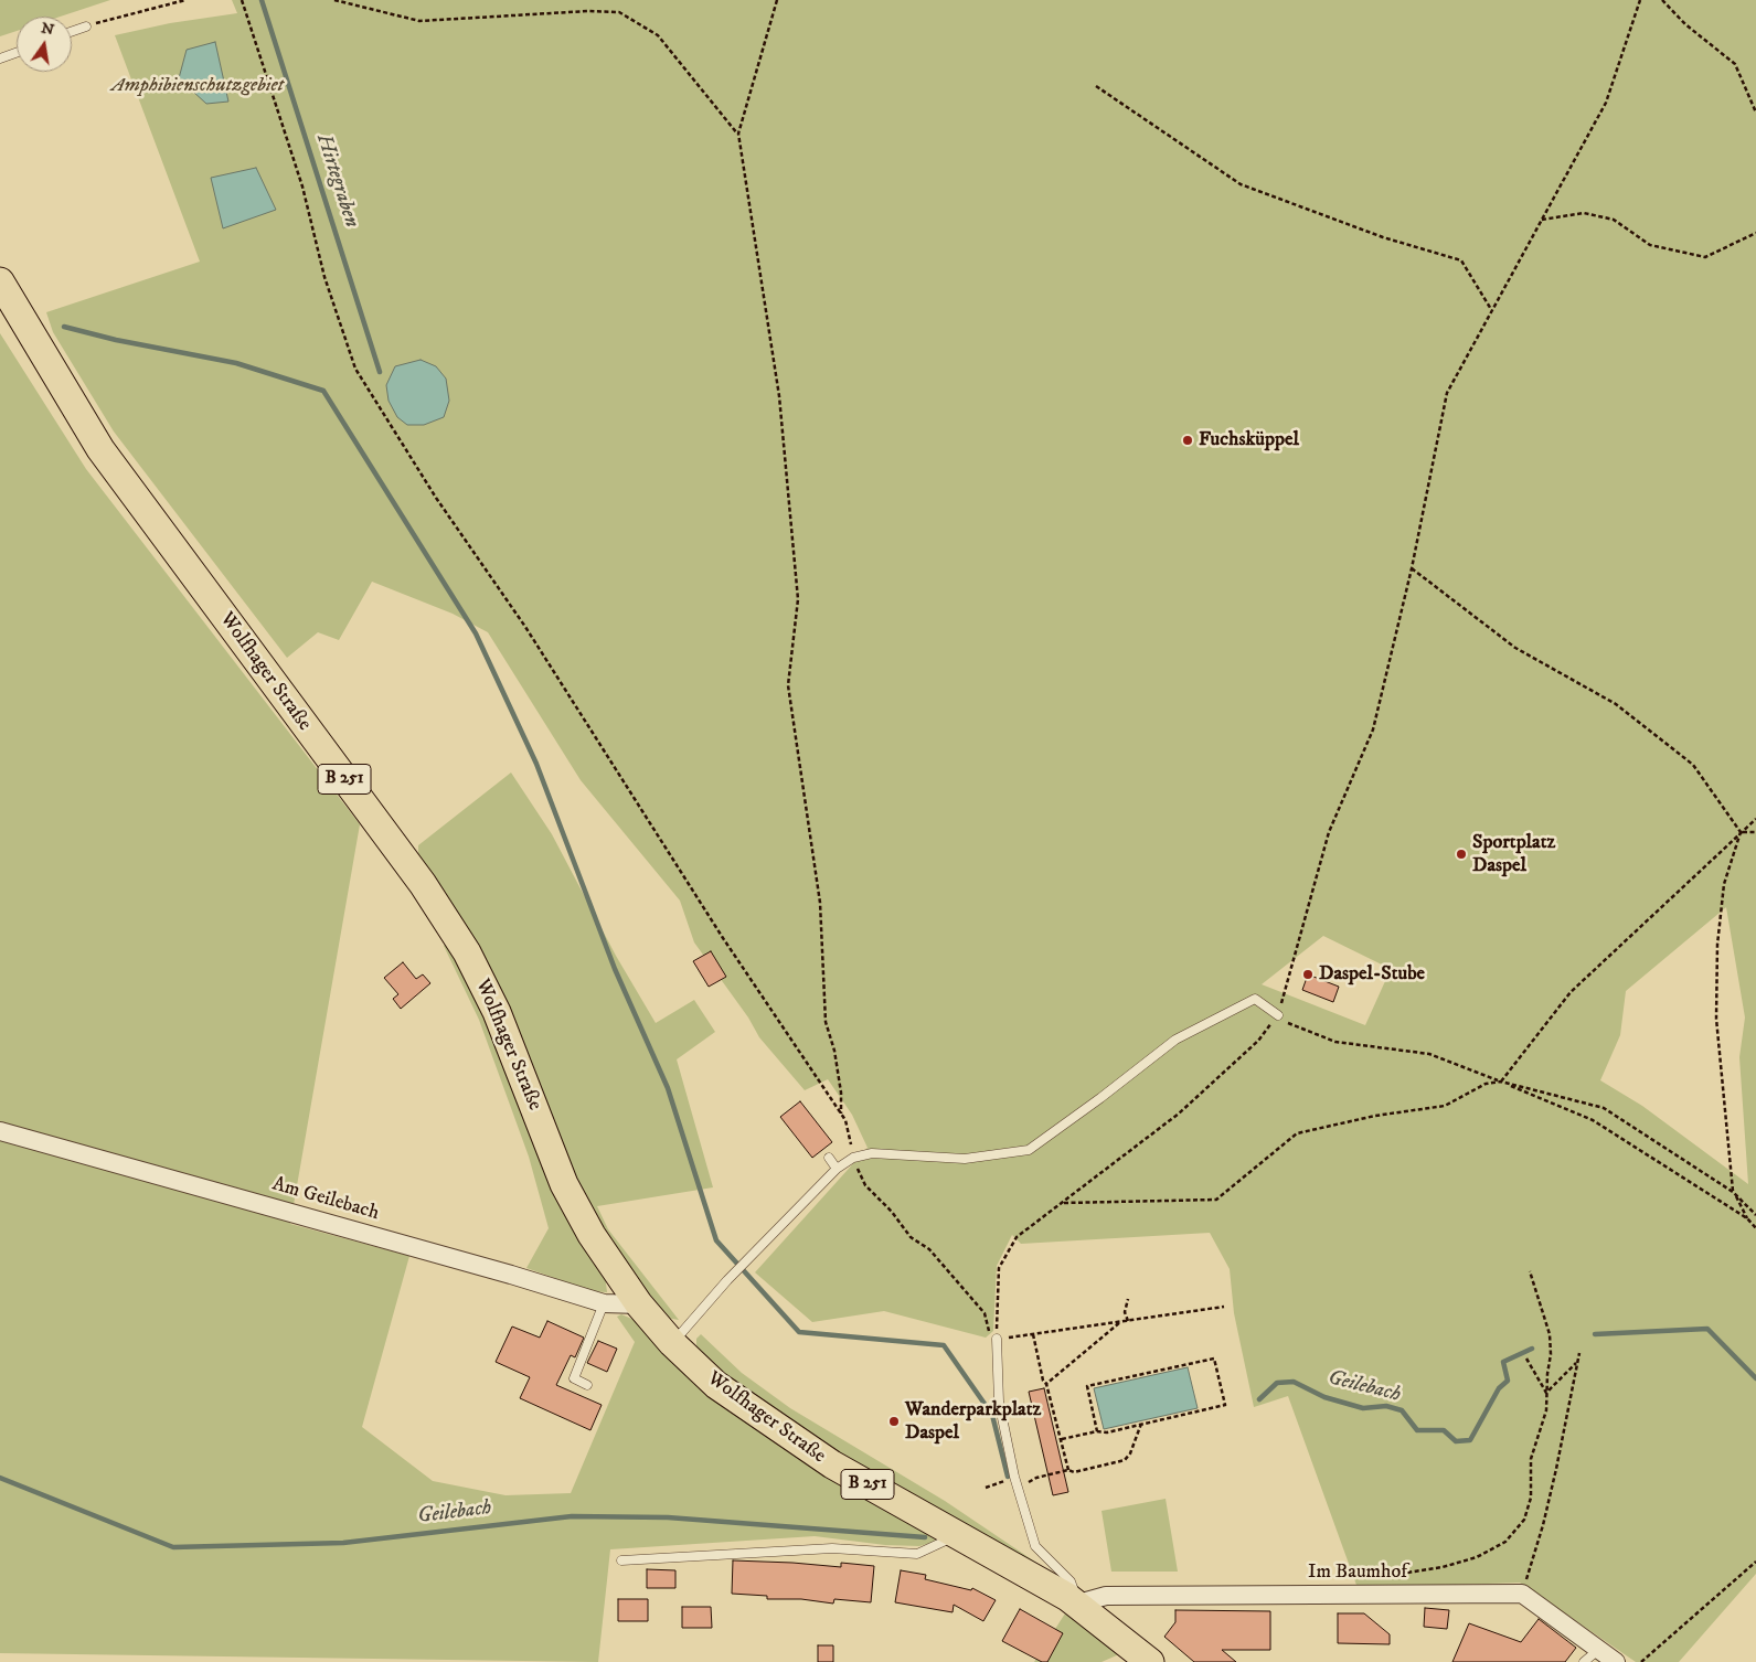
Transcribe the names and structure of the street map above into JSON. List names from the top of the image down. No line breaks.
{"streets":{"main road":["Wolfhager Straße","B 251"],"street":["Am Geilebach","Im Baumhof"]},"crossings":[["Wolfhager Straße","Am Geilebach"],["Wolfhager Straße","Im Baumhof"]],"water":["Hirtegraben","Geilebach"],"parks":["Amphibienschutzgebiet"],"places":["Fuchsküppel","Sportplatz Daspel","Daspel-Stube","Wanderparkplatz Daspel"],"north":"top"}
